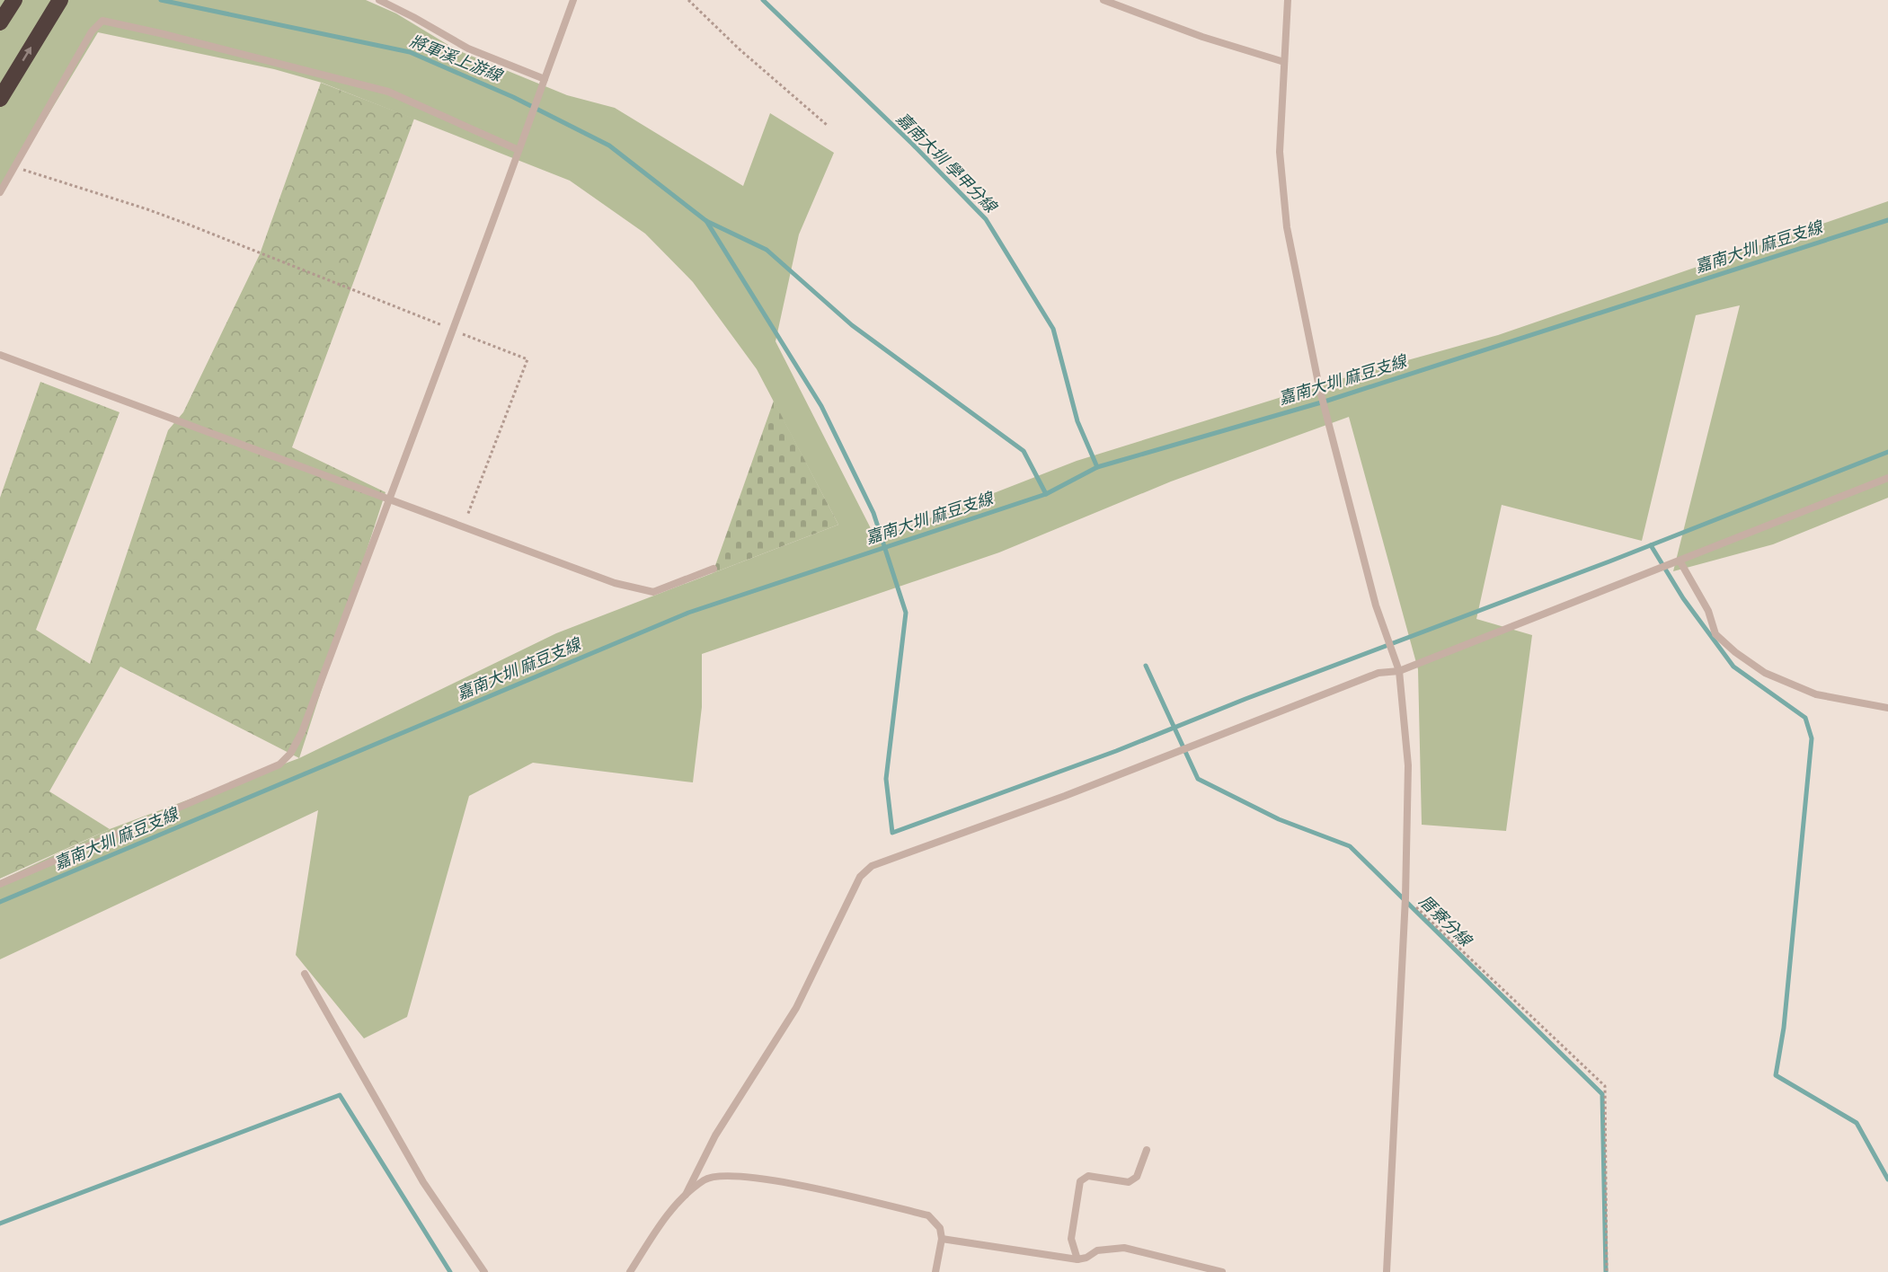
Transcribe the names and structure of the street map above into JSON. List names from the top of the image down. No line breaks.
{"water":["將軍溪上游線","嘉南大圳 學甲分線","嘉南大圳 麻豆支線","厝寮分線"]}
